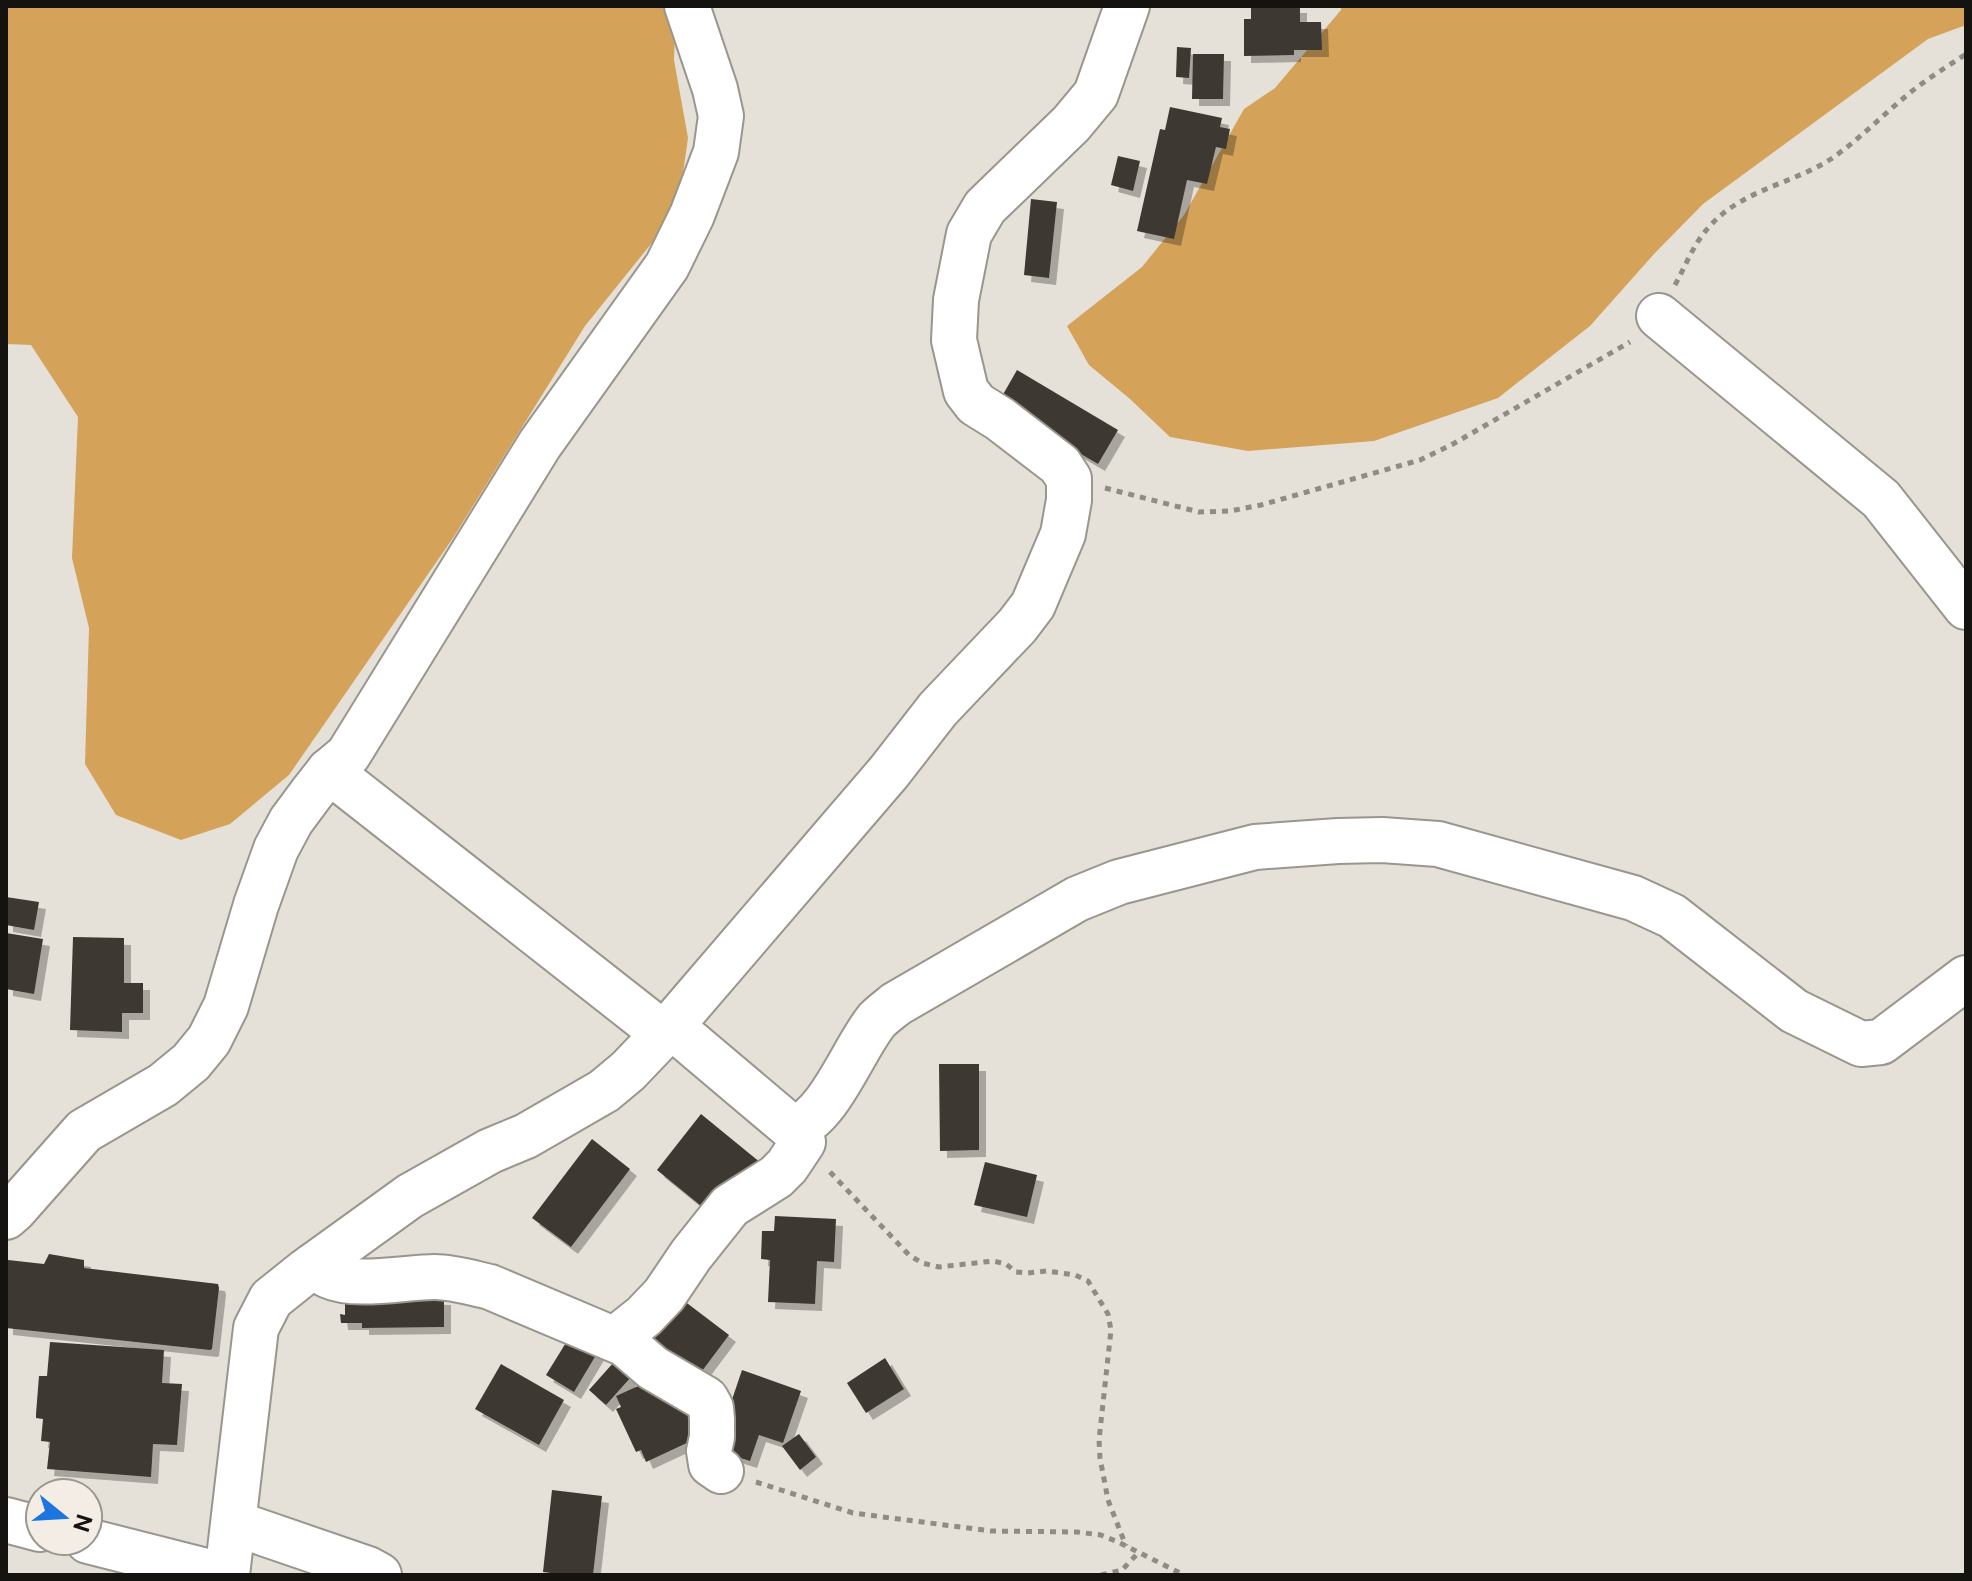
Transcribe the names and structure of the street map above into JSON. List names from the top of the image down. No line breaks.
{"north":"right"}
